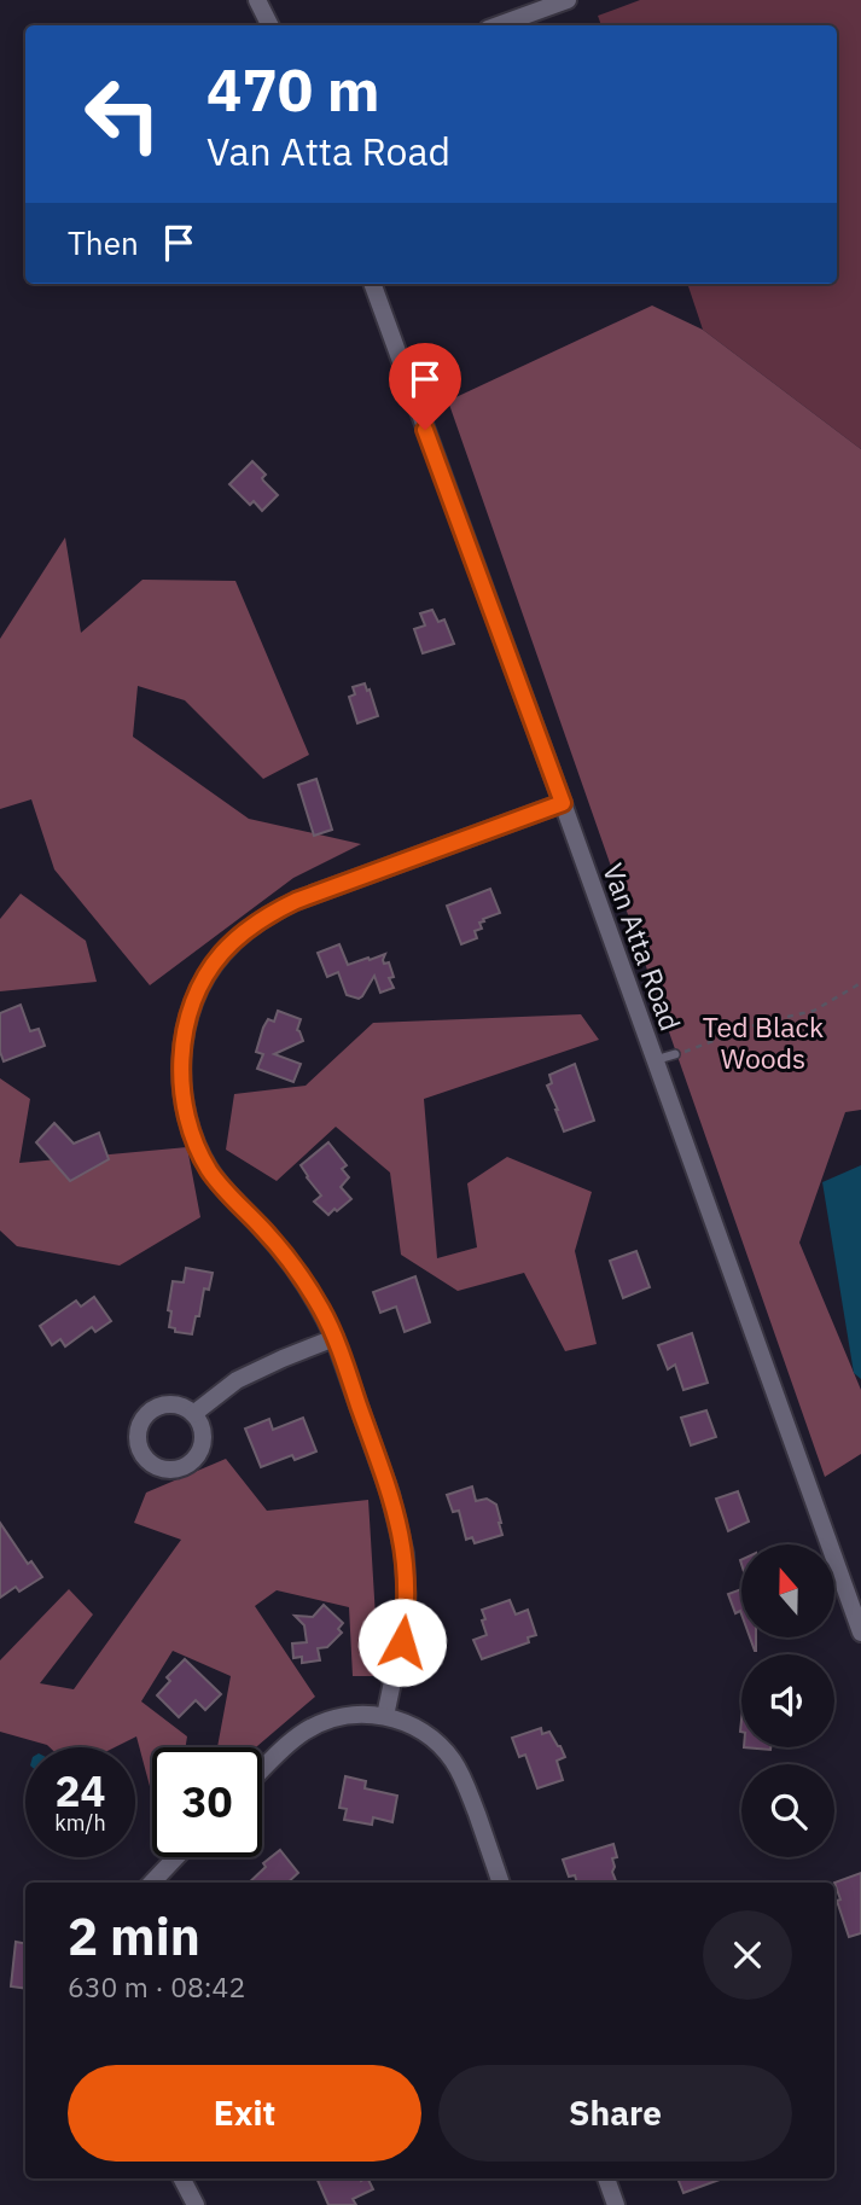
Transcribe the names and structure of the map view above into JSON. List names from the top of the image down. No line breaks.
{"streets":{"street":["Van Atta Road"]},"parks":["Ted Black Woods"],"north":"top","page":{"turn":["470 m","Van Atta Road"],"then":"Then","speed":"24 km/h","limit":"30","heading":["2 min","630 m · 08:42"],"buttons":["Exit","Share"]}}
